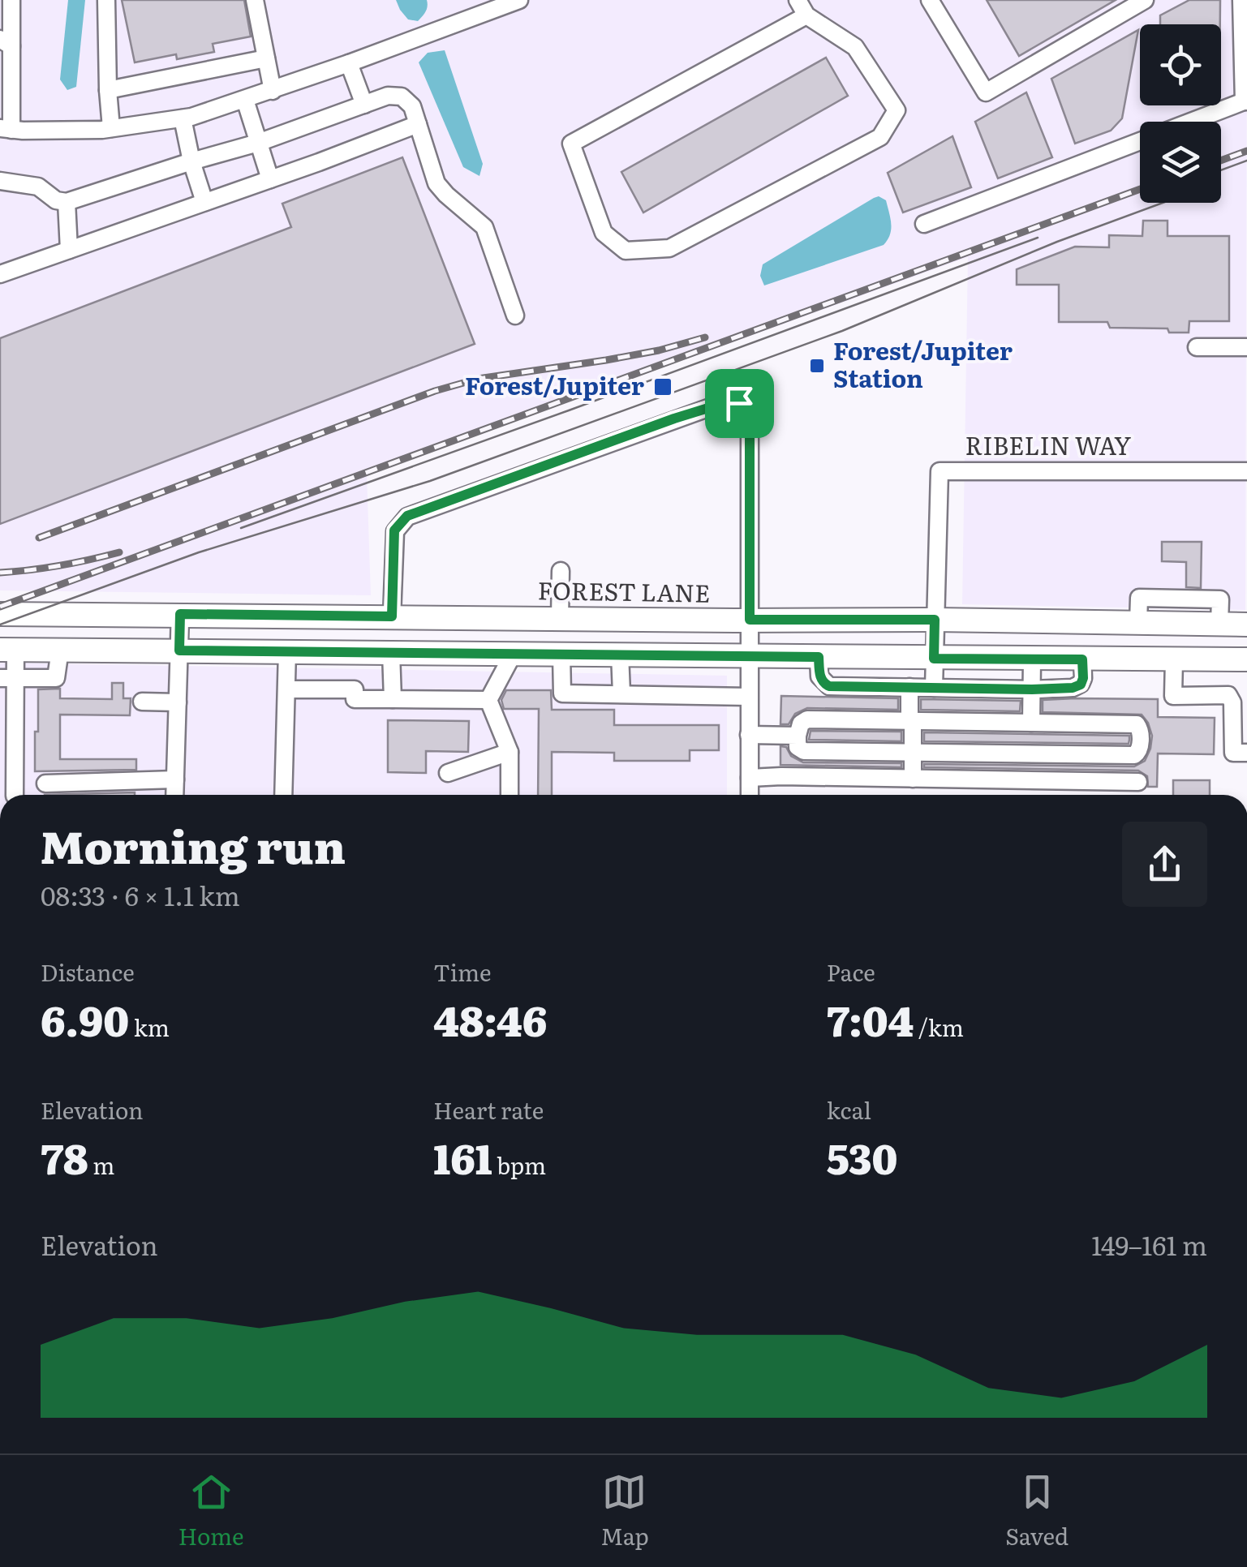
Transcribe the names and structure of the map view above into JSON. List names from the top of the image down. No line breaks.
{"streets":{"main road":["FOREST LANE"],"street":["RIBELIN WAY"]},"crossings":[["RIBELIN WAY","FOREST LANE"]],"places":{"transit":["Forest/Jupiter Station","Forest/Jupiter"]},"page":{"heading":["Morning run","08:33 · 6 × 1.1 km"],"stats":[["Distance","6.90 km"],["Time","48:46"],["Pace","7:04 /km"],["Elevation","78 m"],["Heart rate","161 bpm"],["kcal","530"]],"chart":["Elevation","149–161 m"],"tabs":["Home","Map","Saved"]}}
